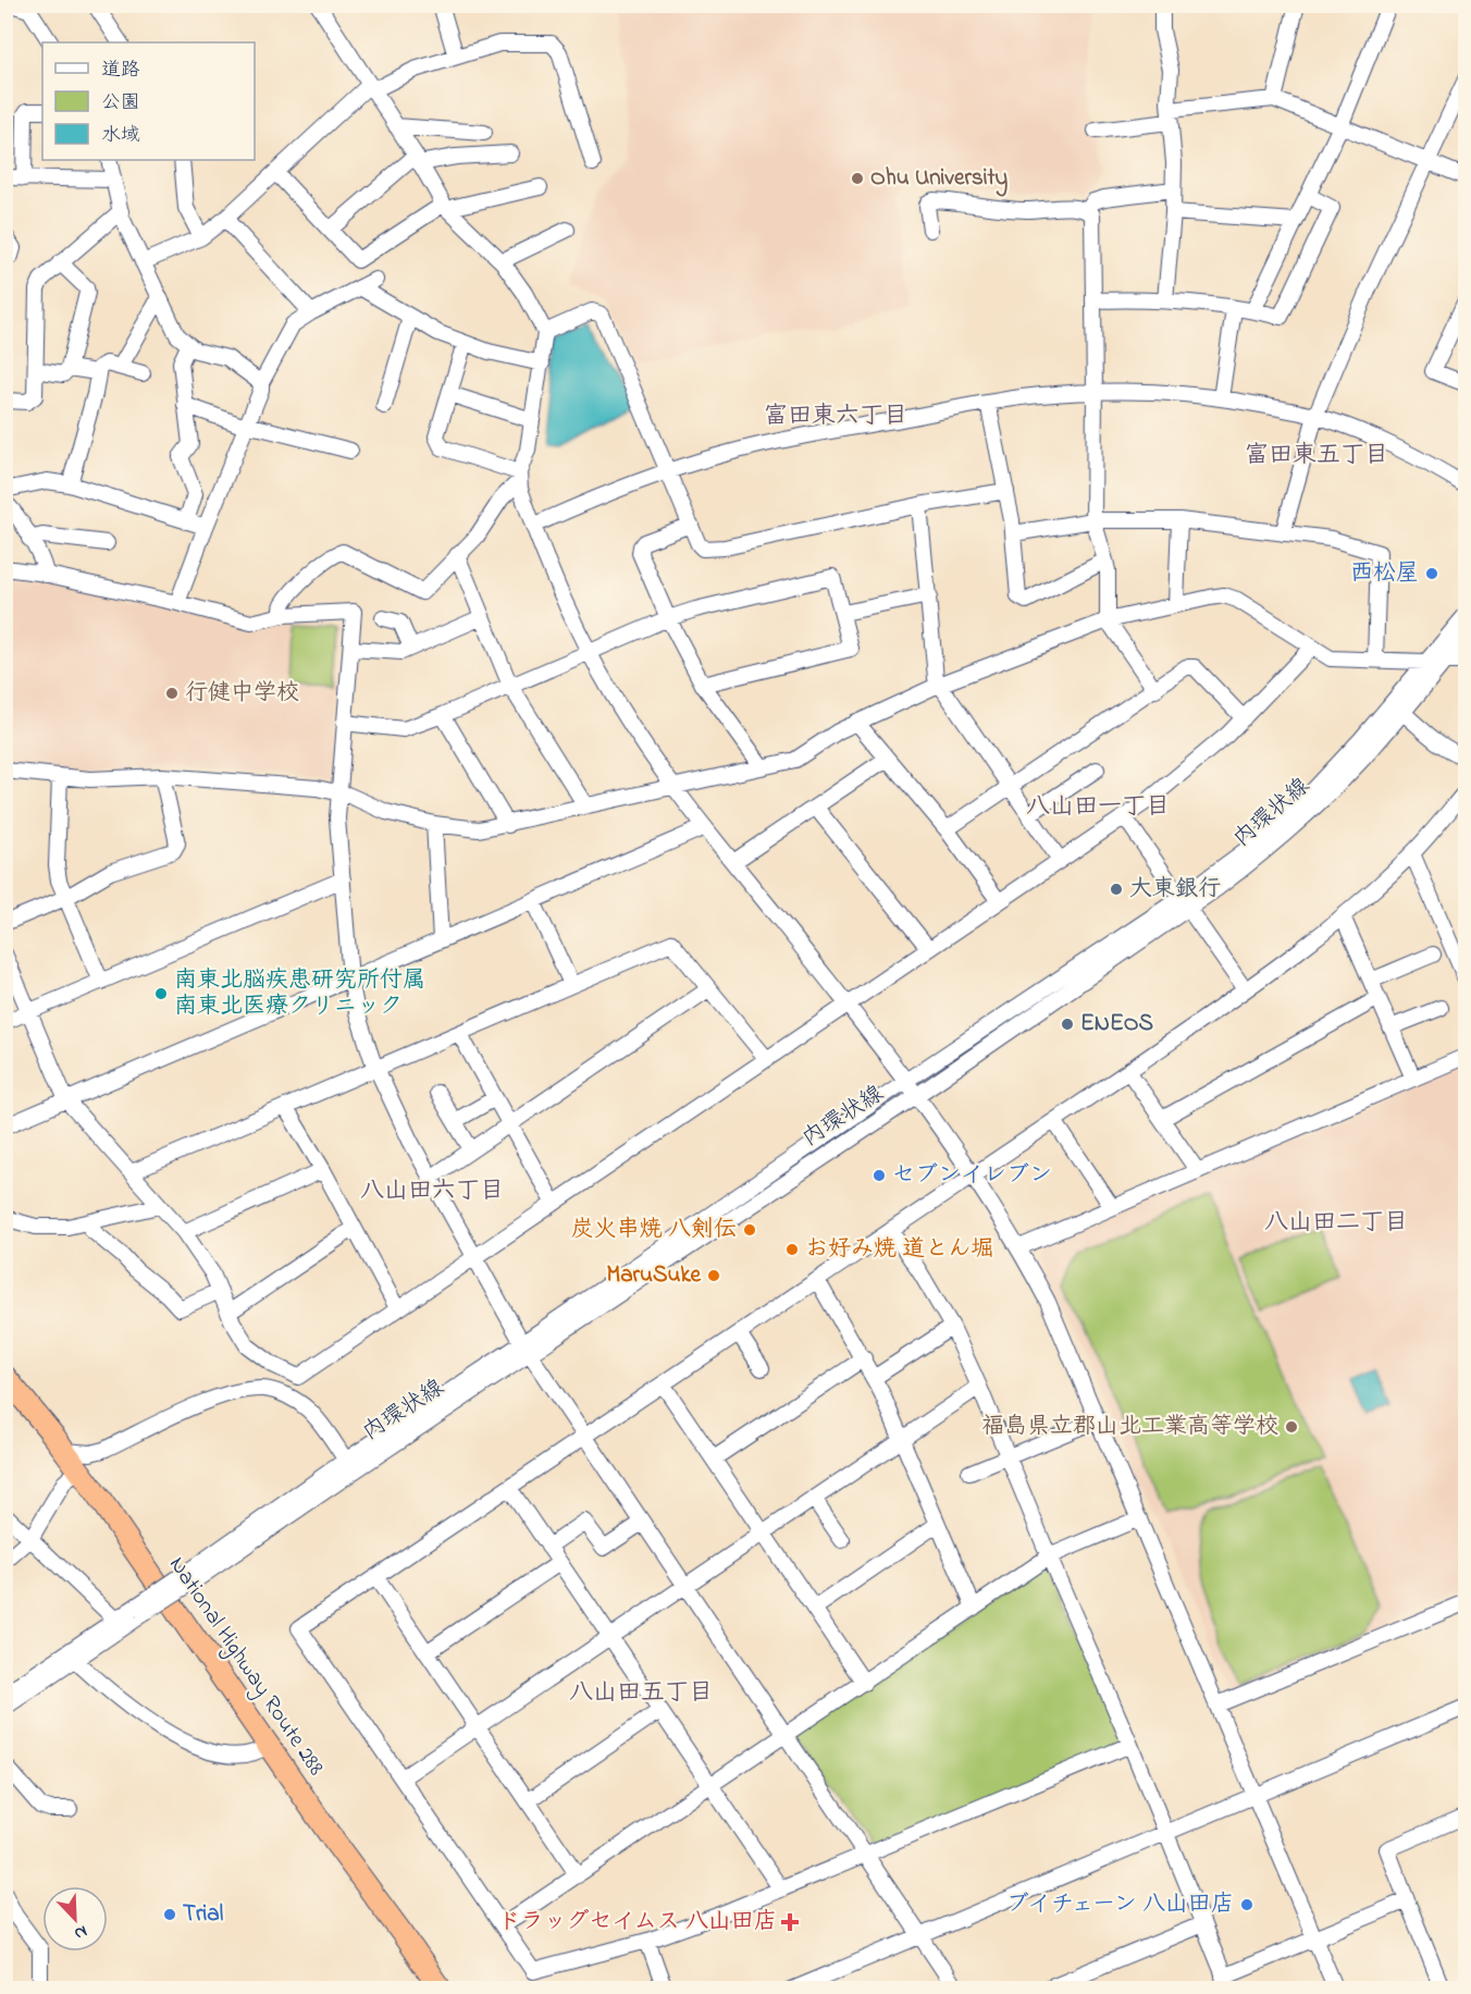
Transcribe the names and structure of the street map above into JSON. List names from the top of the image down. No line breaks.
{"streets":{"highway":["National Highway Route 288"],"street":["内環状線"]},"districts":["富田東六丁目","富田東五丁目","八山田一丁目","八山田六丁目","八山田二丁目","八山田五丁目"],"places":{"other":["Ohu University","西松屋","行健中学校","大東銀行","南東北脳疾患研究所付属 南東北医療クリニック","ENEOS","セブンイレブン","炭火串焼 八剣伝","お好み焼 道とん堀","MaruSuke","福島県立郡山北工業高等学校","ブイチェーン 八山田店","Trial"],"health":["ドラッグセイムス 八山田店"]},"legend":["道路","公園","水域"],"north":"bottom right"}
